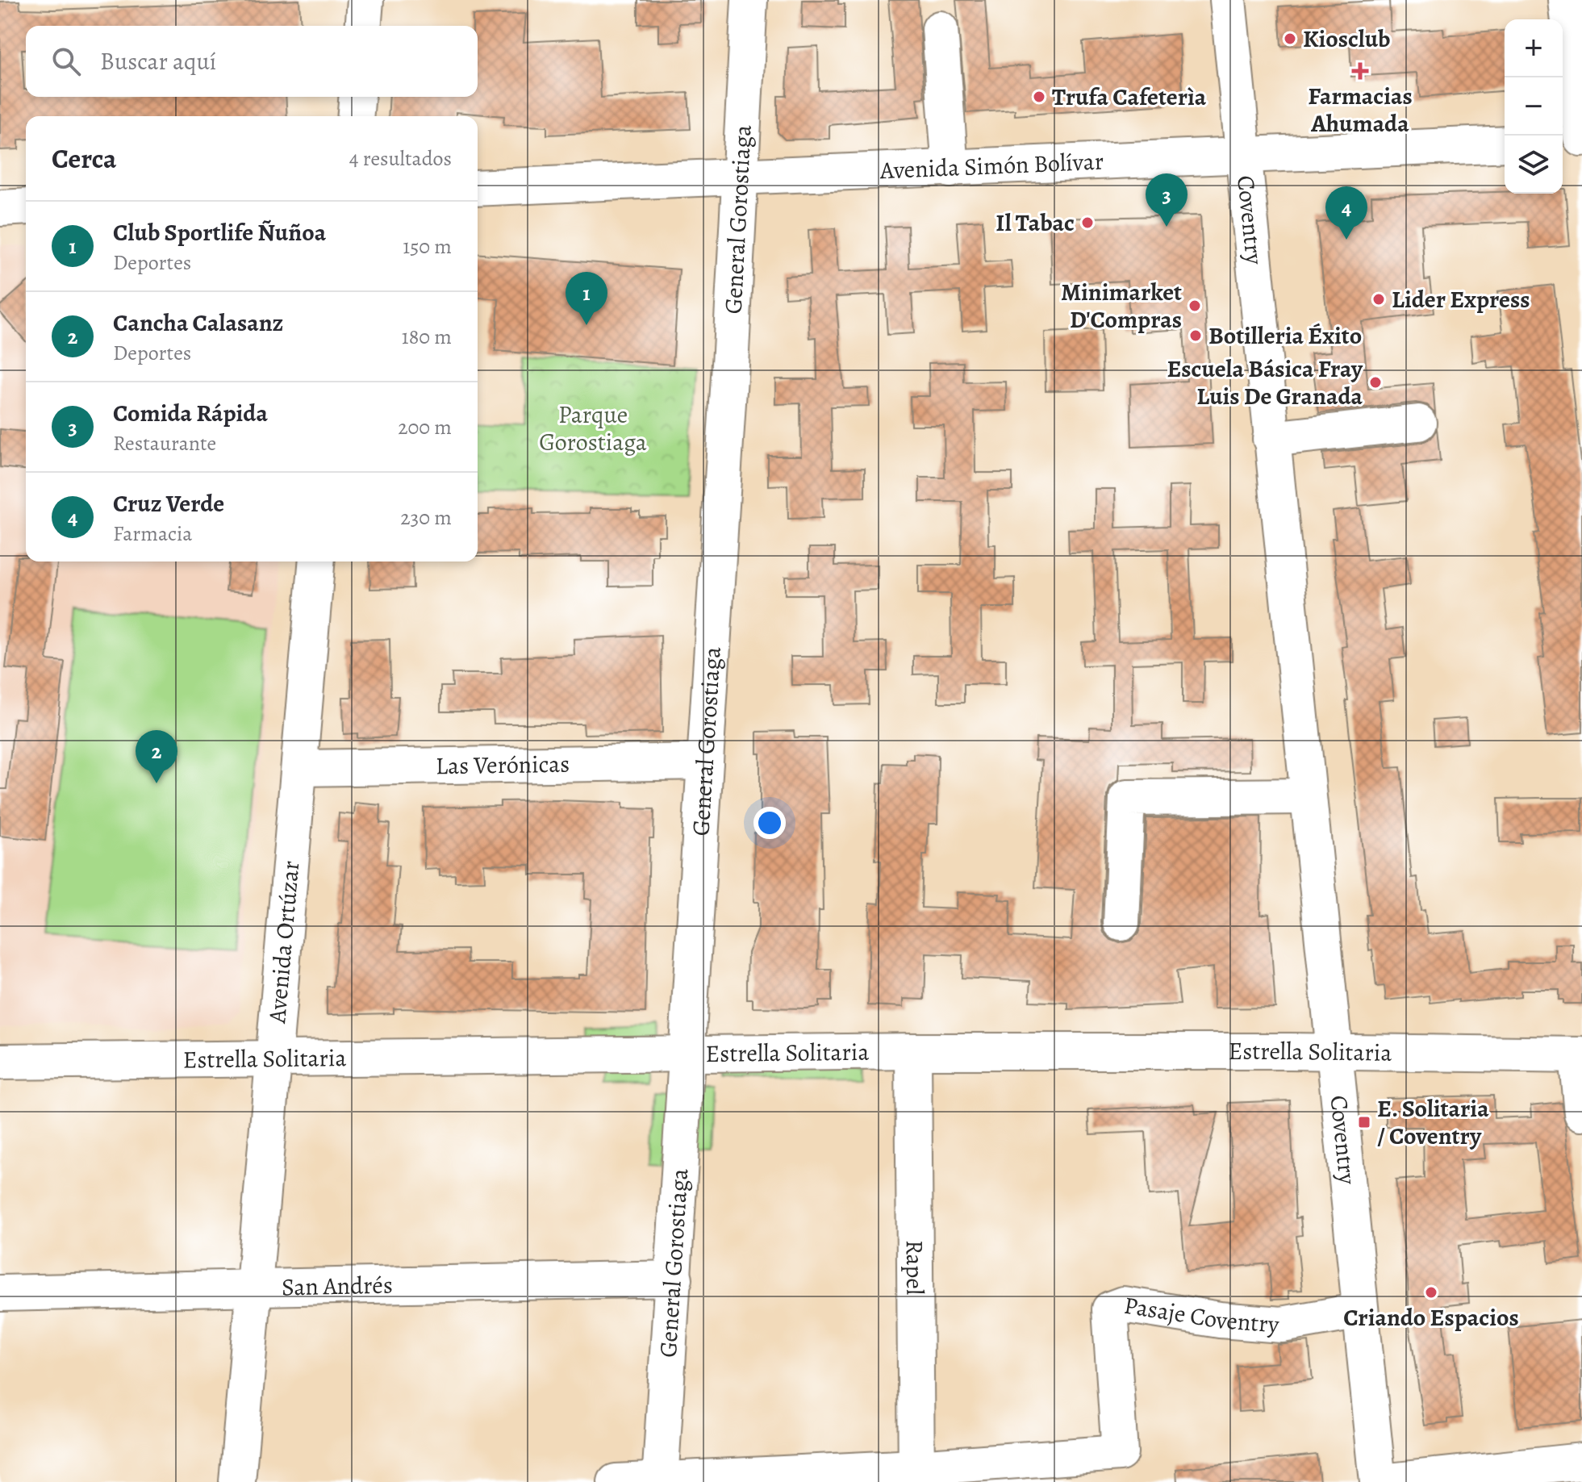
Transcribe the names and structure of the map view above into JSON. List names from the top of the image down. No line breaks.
{"streets":{"street":["Avenida Simón Bolívar","General Gorostiaga","Coventry","Las Verónicas","Avenida Ortúzar","Estrella Solitaria","Rapel","San Andrés","Pasaje Coventry"]},"crossings":[["Avenida Simón Bolívar","General Gorostiaga"],["Avenida Simón Bolívar","Coventry"],["General Gorostiaga","Las Verónicas"],["General Gorostiaga","Estrella Solitaria"],["General Gorostiaga","San Andrés"],["Coventry","Estrella Solitaria"],["Coventry","Pasaje Coventry"],["Las Verónicas","Avenida Ortúzar"],["Avenida Ortúzar","Estrella Solitaria"],["Avenida Ortúzar","San Andrés"],["Estrella Solitaria","Rapel"],["Rapel","Pasaje Coventry"]],"parks":["Parque Gorostiaga"],"places":{"other":["Kiosclub","Trufa Cafeterìa","Il Tabac","Lider Express","Minimarket D'Compras","Botilleria Éxito","Escuela Básica Fray Luis De Granada","Criando Espacios"],"health":["Farmacias Ahumada"],"transit":["E. Solitaria / Coventry"]},"page":{"map_buttons":["+","−"],"search":"Buscar aquí","heading":["Cerca","4 resultados"],"pins":["3","4","1","2"],"list":[{"mark":"1","name":"Club Sportlife Ñuñoa","note":"Deportes","value":"150 m"},{"mark":"2","name":"Cancha Calasanz","note":"Deportes","value":"180 m"},{"mark":"3","name":"Comida Rápida","note":"Restaurante","value":"200 m"},{"mark":"4","name":"Cruz Verde","note":"Farmacia","value":"230 m"}]}}
